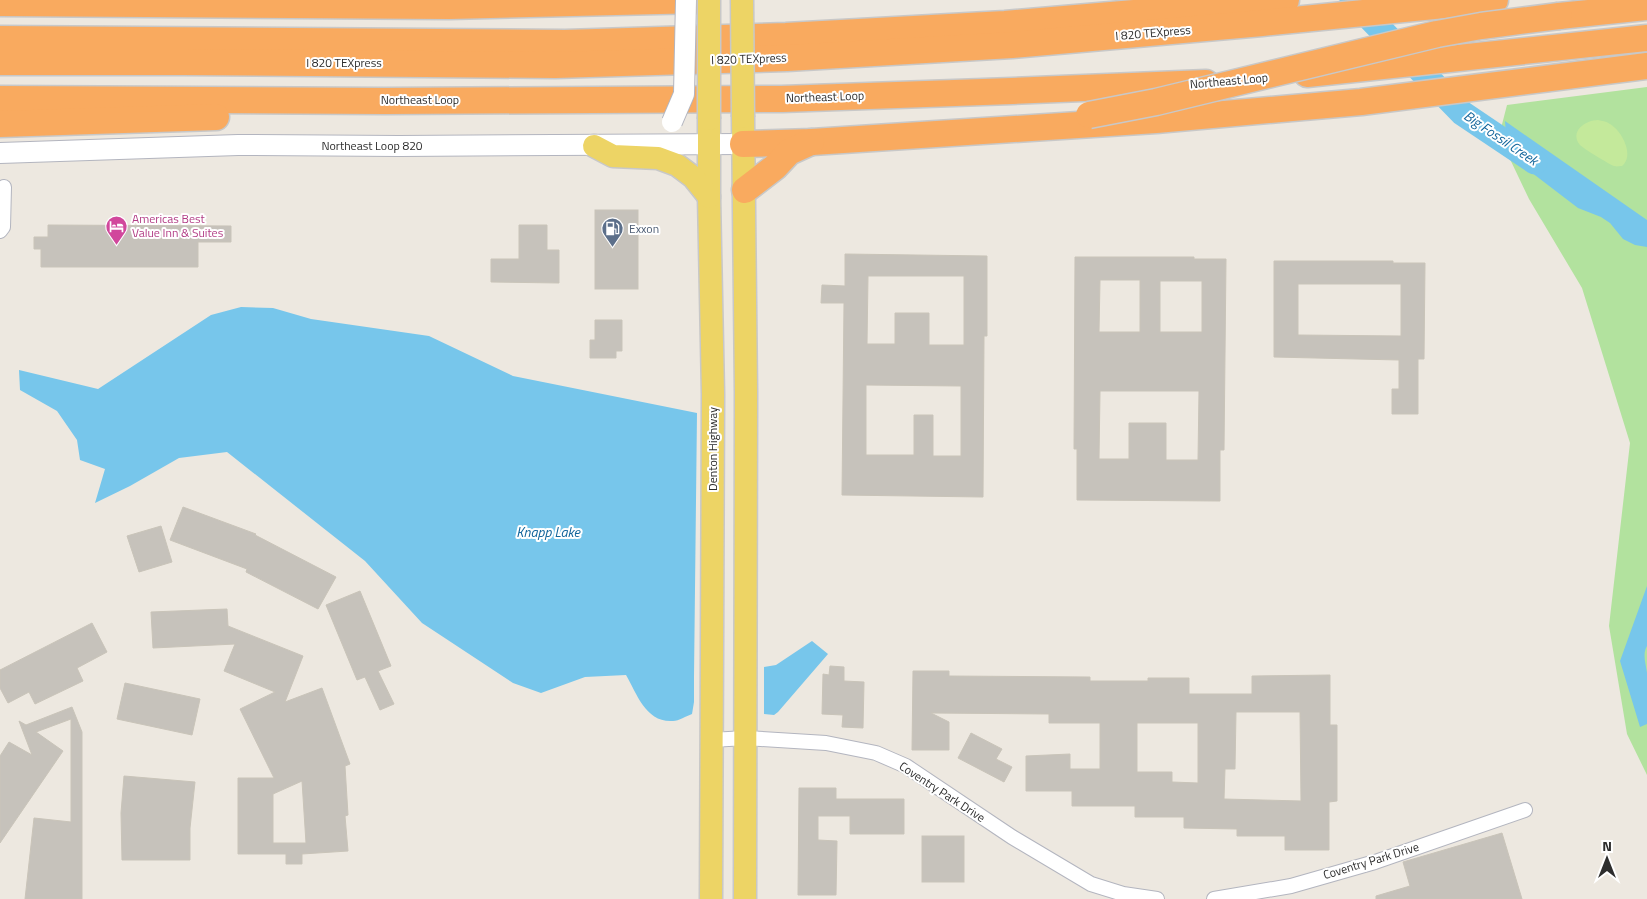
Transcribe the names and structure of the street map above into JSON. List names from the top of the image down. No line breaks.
{"streets":{"highway":["I 820 TEXpress","Northeast Loop"],"main road":["Northeast Loop 820","Denton Highway"],"street":["Coventry Park Drive"]},"crossings":[["Northeast Loop 820","Denton Highway"],["Denton Highway","Coventry Park Drive"]],"water":["Big Fossil Creek","Knapp Lake"],"places":{"hotel":["Americas Best Value Inn & Suites"],"fuel station":["Exxon"]},"north":"top"}
